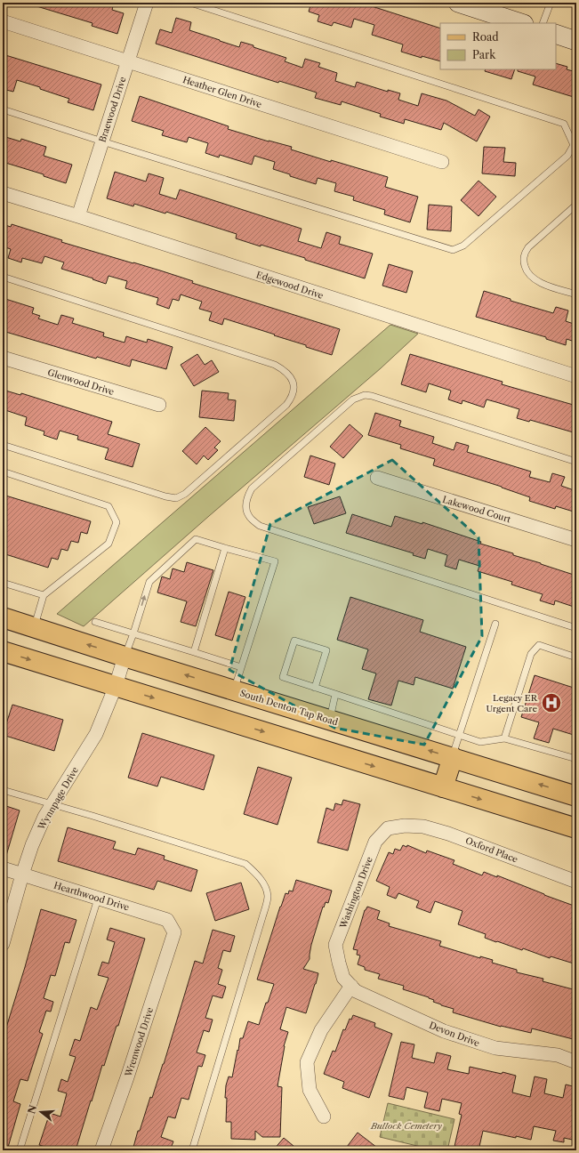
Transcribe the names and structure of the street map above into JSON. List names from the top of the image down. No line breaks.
{"streets":{"main road":["South Denton Tap Road"],"street":["Heather Glen Drive","Braewood Drive","Edgewood Drive","Glenwood Drive","Lakewood Court","Wynnpage Drive","Oxford Place","Washington Drive","Hearthwood Drive","Devon Drive","Wrenwood Drive"]},"crossings":[["Heather Glen Drive","Braewood Drive"],["Braewood Drive","Edgewood Drive"],["South Denton Tap Road","Wynnpage Drive"],["Wynnpage Drive","Hearthwood Drive"],["Oxford Place","Washington Drive"],["Washington Drive","Devon Drive"],["Hearthwood Drive","Wrenwood Drive"]],"parks":["Bullock Cemetery"],"places":{"hospital":["Legacy ER Urgent Care"]},"legend":["Road","Park"],"north":"left"}
